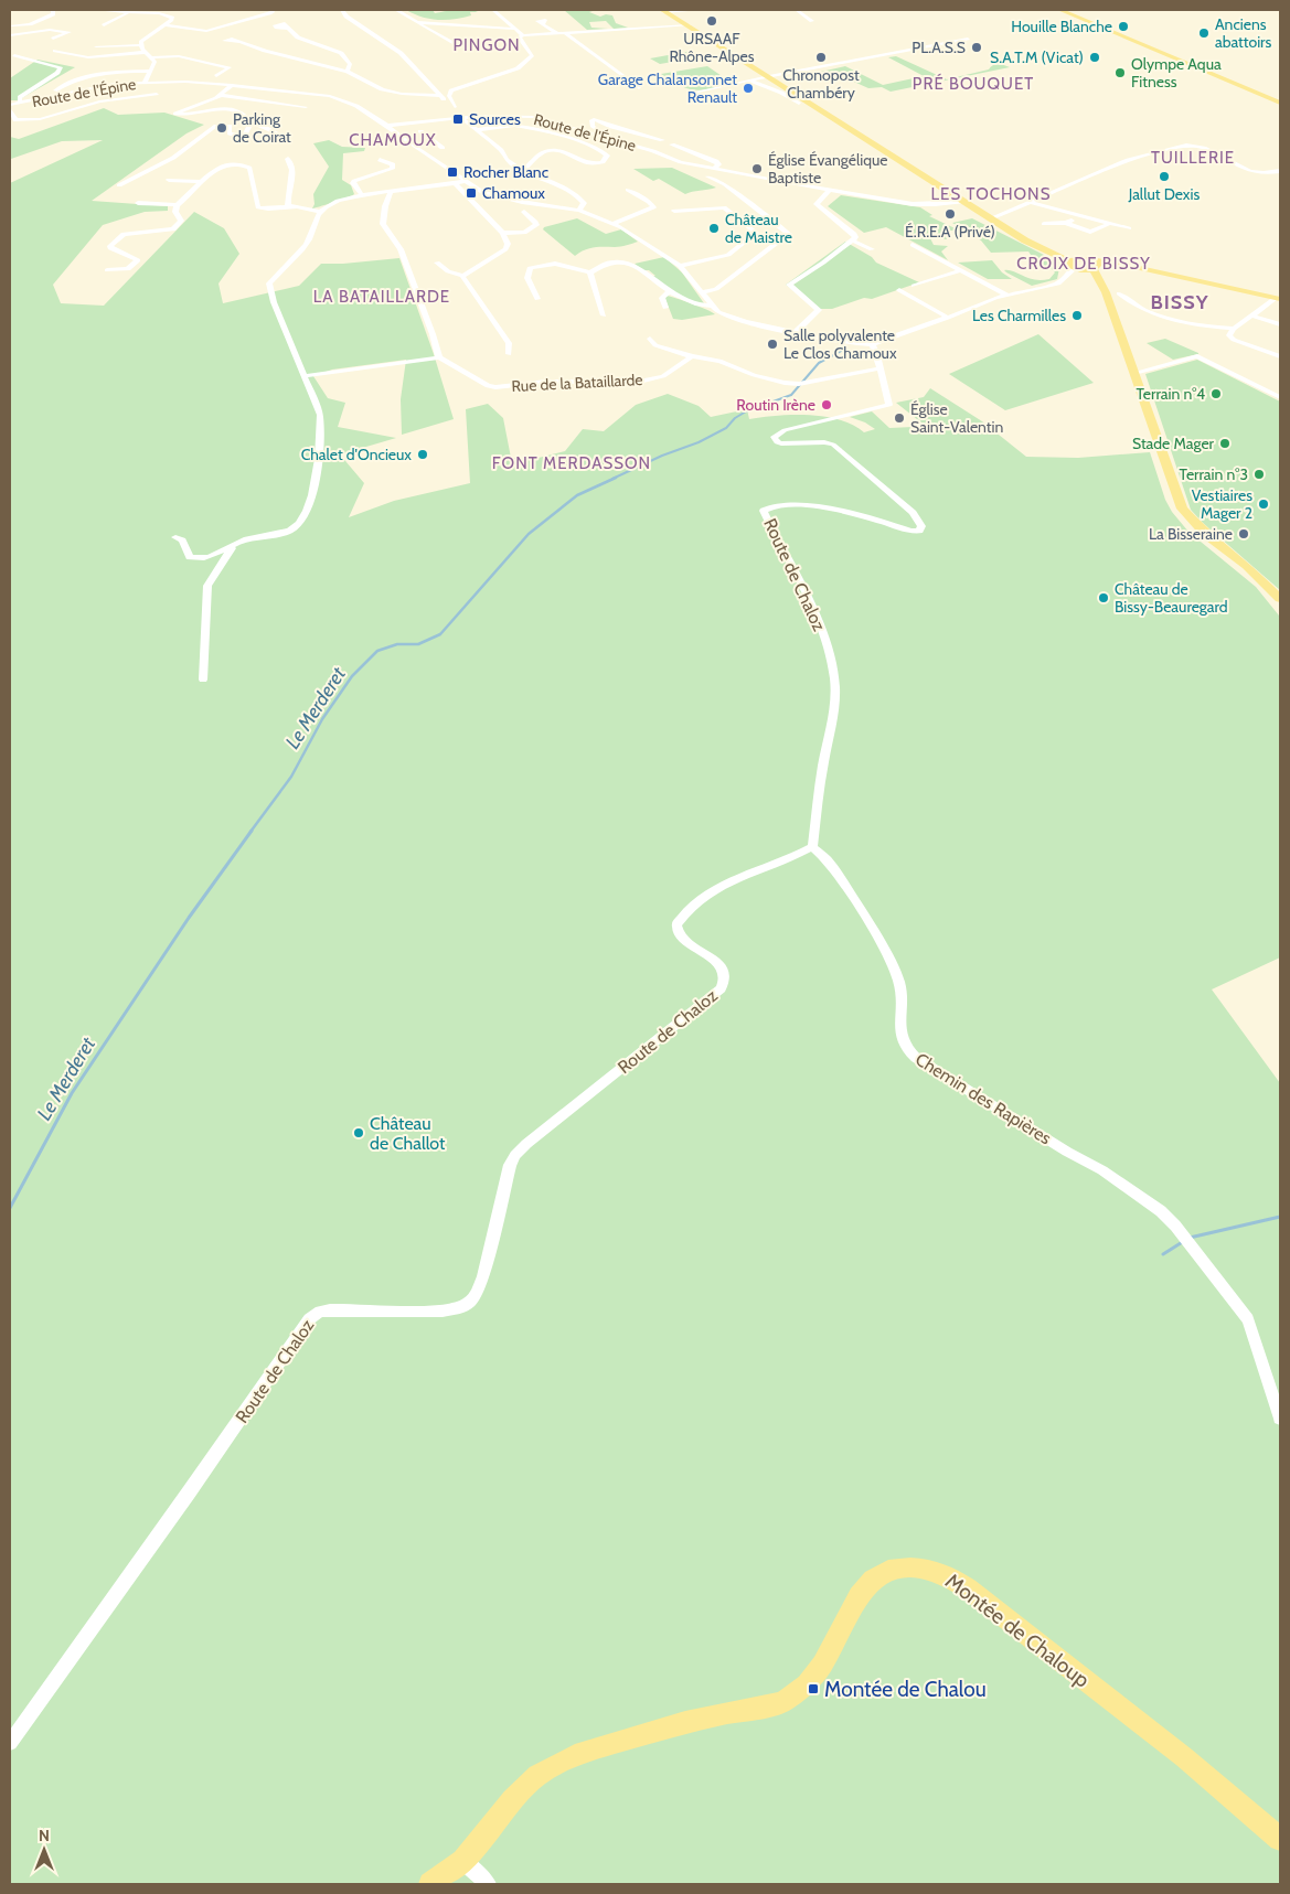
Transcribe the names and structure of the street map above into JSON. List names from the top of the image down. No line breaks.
{"streets":{"main road":["Montée de Chaloup"],"street":["Route de l'Épine","Rue de la Bataillarde","Route de Chaloz","Chemin des Rapières"]},"crossings":[["Route de Chaloz","Chemin des Rapières"]],"districts":["PINGON","PRÉ BOUQUET","CHAMOUX","TUILLERIE","LES TOCHONS","CROIX DE BISSY","LA BATAILLARDE","BISSY","FONT MERDASSON"],"water":["Le Merderet"],"places":{"other":["URSAAF Rhône-Alpes","Houille Blanche","Anciens abattoirs","PL.A.S.S","Chronopost Chambéry","S.A.T.M (Vicat)","Olympe Aqua Fitness","Garage Chalansonnet Renault","Parking de Coirat","Église Évangélique Baptiste","Jallut Dexis","É.R.E.A (Privé)","Château de Maistre","Les Charmilles","Salle polyvalente Le Clos Chamoux","Terrain n°4","Routin Irène","Église Saint-Valentin","Stade Mager","Chalet d'Oncieux","Terrain n°3","Vestiaires Mager 2","La Bisseraine","Château de Bissy-Beauregard","Château de Challot"],"transit":["Sources","Rocher Blanc","Chamoux","Montée de Chalou"]},"north":"top"}
